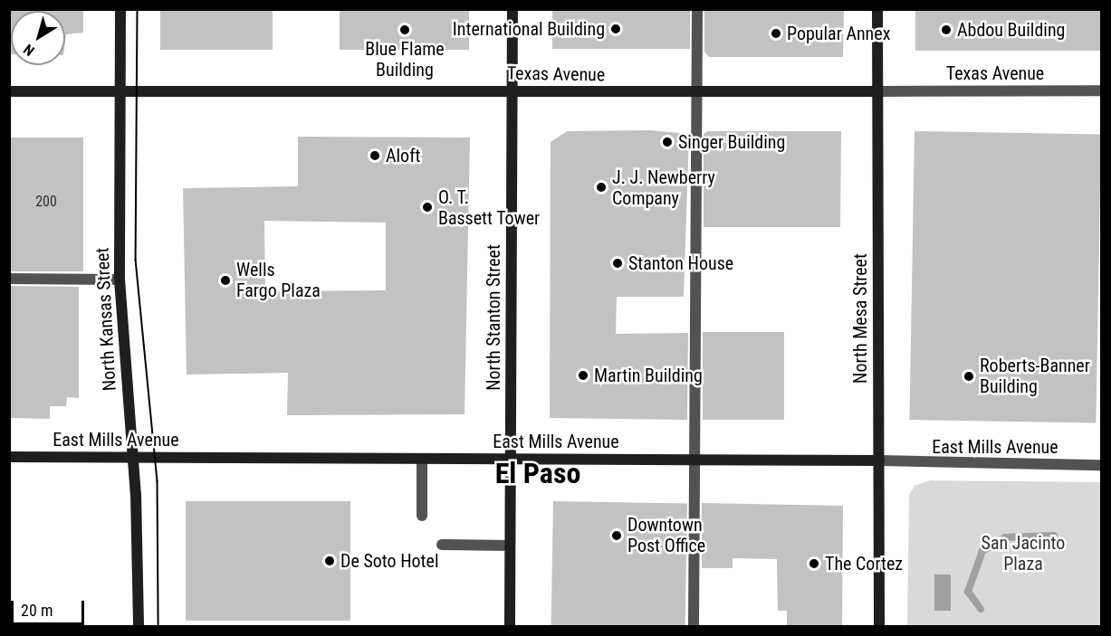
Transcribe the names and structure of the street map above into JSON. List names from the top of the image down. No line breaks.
{"streets":{"street":["Texas Avenue","North Stanton Street","North Mesa Street","North Kansas Street","East Mills Avenue"]},"crossings":[["Texas Avenue","North Stanton Street"],["Texas Avenue","North Mesa Street"],["Texas Avenue","North Kansas Street"],["North Stanton Street","East Mills Avenue"],["North Mesa Street","East Mills Avenue"],["North Kansas Street","East Mills Avenue"]],"districts":["El Paso"],"parks":["San Jacinto Plaza"],"places":["International Building","Blue Flame Building","Abdou Building","Popular Annex","Singer Building","Aloft","J. J. Newberry Company","O. T. Bassett Tower","Stanton House","Wells Fargo Plaza","Martin Building","Roberts-Banner Building","Downtown Post Office","De Soto Hotel","The Cortez"],"house_numbers":["200"],"scale_bar":"20 m","north":"bottom left"}
